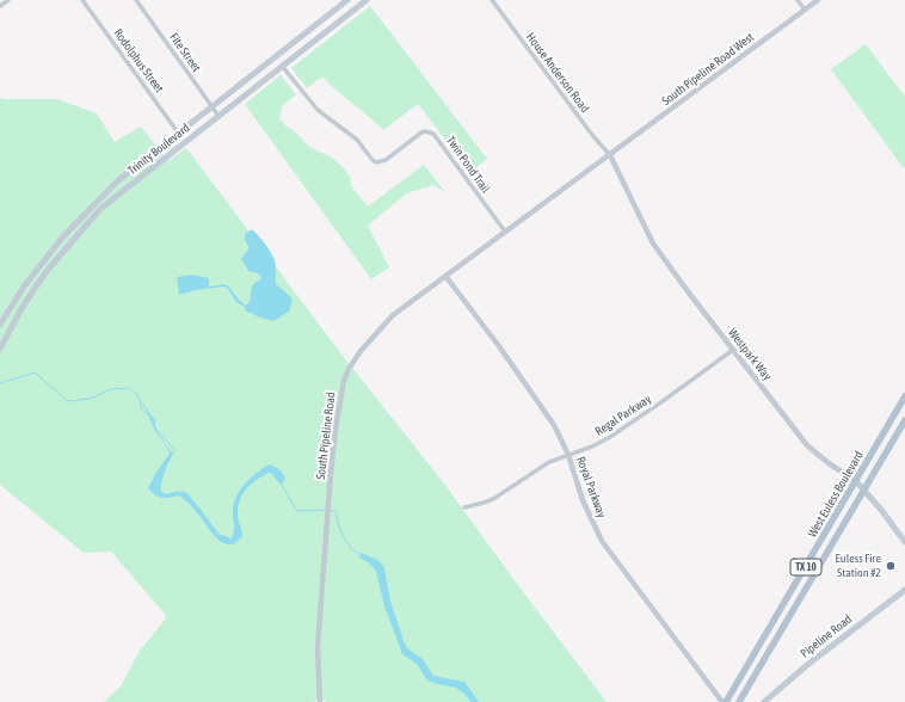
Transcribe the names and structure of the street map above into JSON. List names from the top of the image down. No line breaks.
{"streets":{"main road":["Trinity Boulevard","Westpark Way","West Euless Boulevard","TX 10","Pipeline Road"],"street":["Fite Street","Rodolphus Street","South Pipeline Road West","House Anderson Road","Twin Pond Trail","Regal Parkway","South Pipeline Road","Royal Parkway"]},"crossings":[["Fite Street","Trinity Boulevard"],["Rodolphus Street","Trinity Boulevard"],["South Pipeline Road West","House Anderson Road"],["South Pipeline Road West","Westpark Way"],["South Pipeline Road West","South Pipeline Road"],["House Anderson Road","Westpark Way"],["House Anderson Road","South Pipeline Road"],["Trinity Boulevard","Twin Pond Trail"],["Twin Pond Trail","South Pipeline Road"],["Westpark Way","Regal Parkway"],["Westpark Way","South Pipeline Road"],["Westpark Way","West Euless Boulevard"],["Regal Parkway","Royal Parkway"],["South Pipeline Road","Royal Parkway"]],"places":["Euless Fire Station #2"]}
